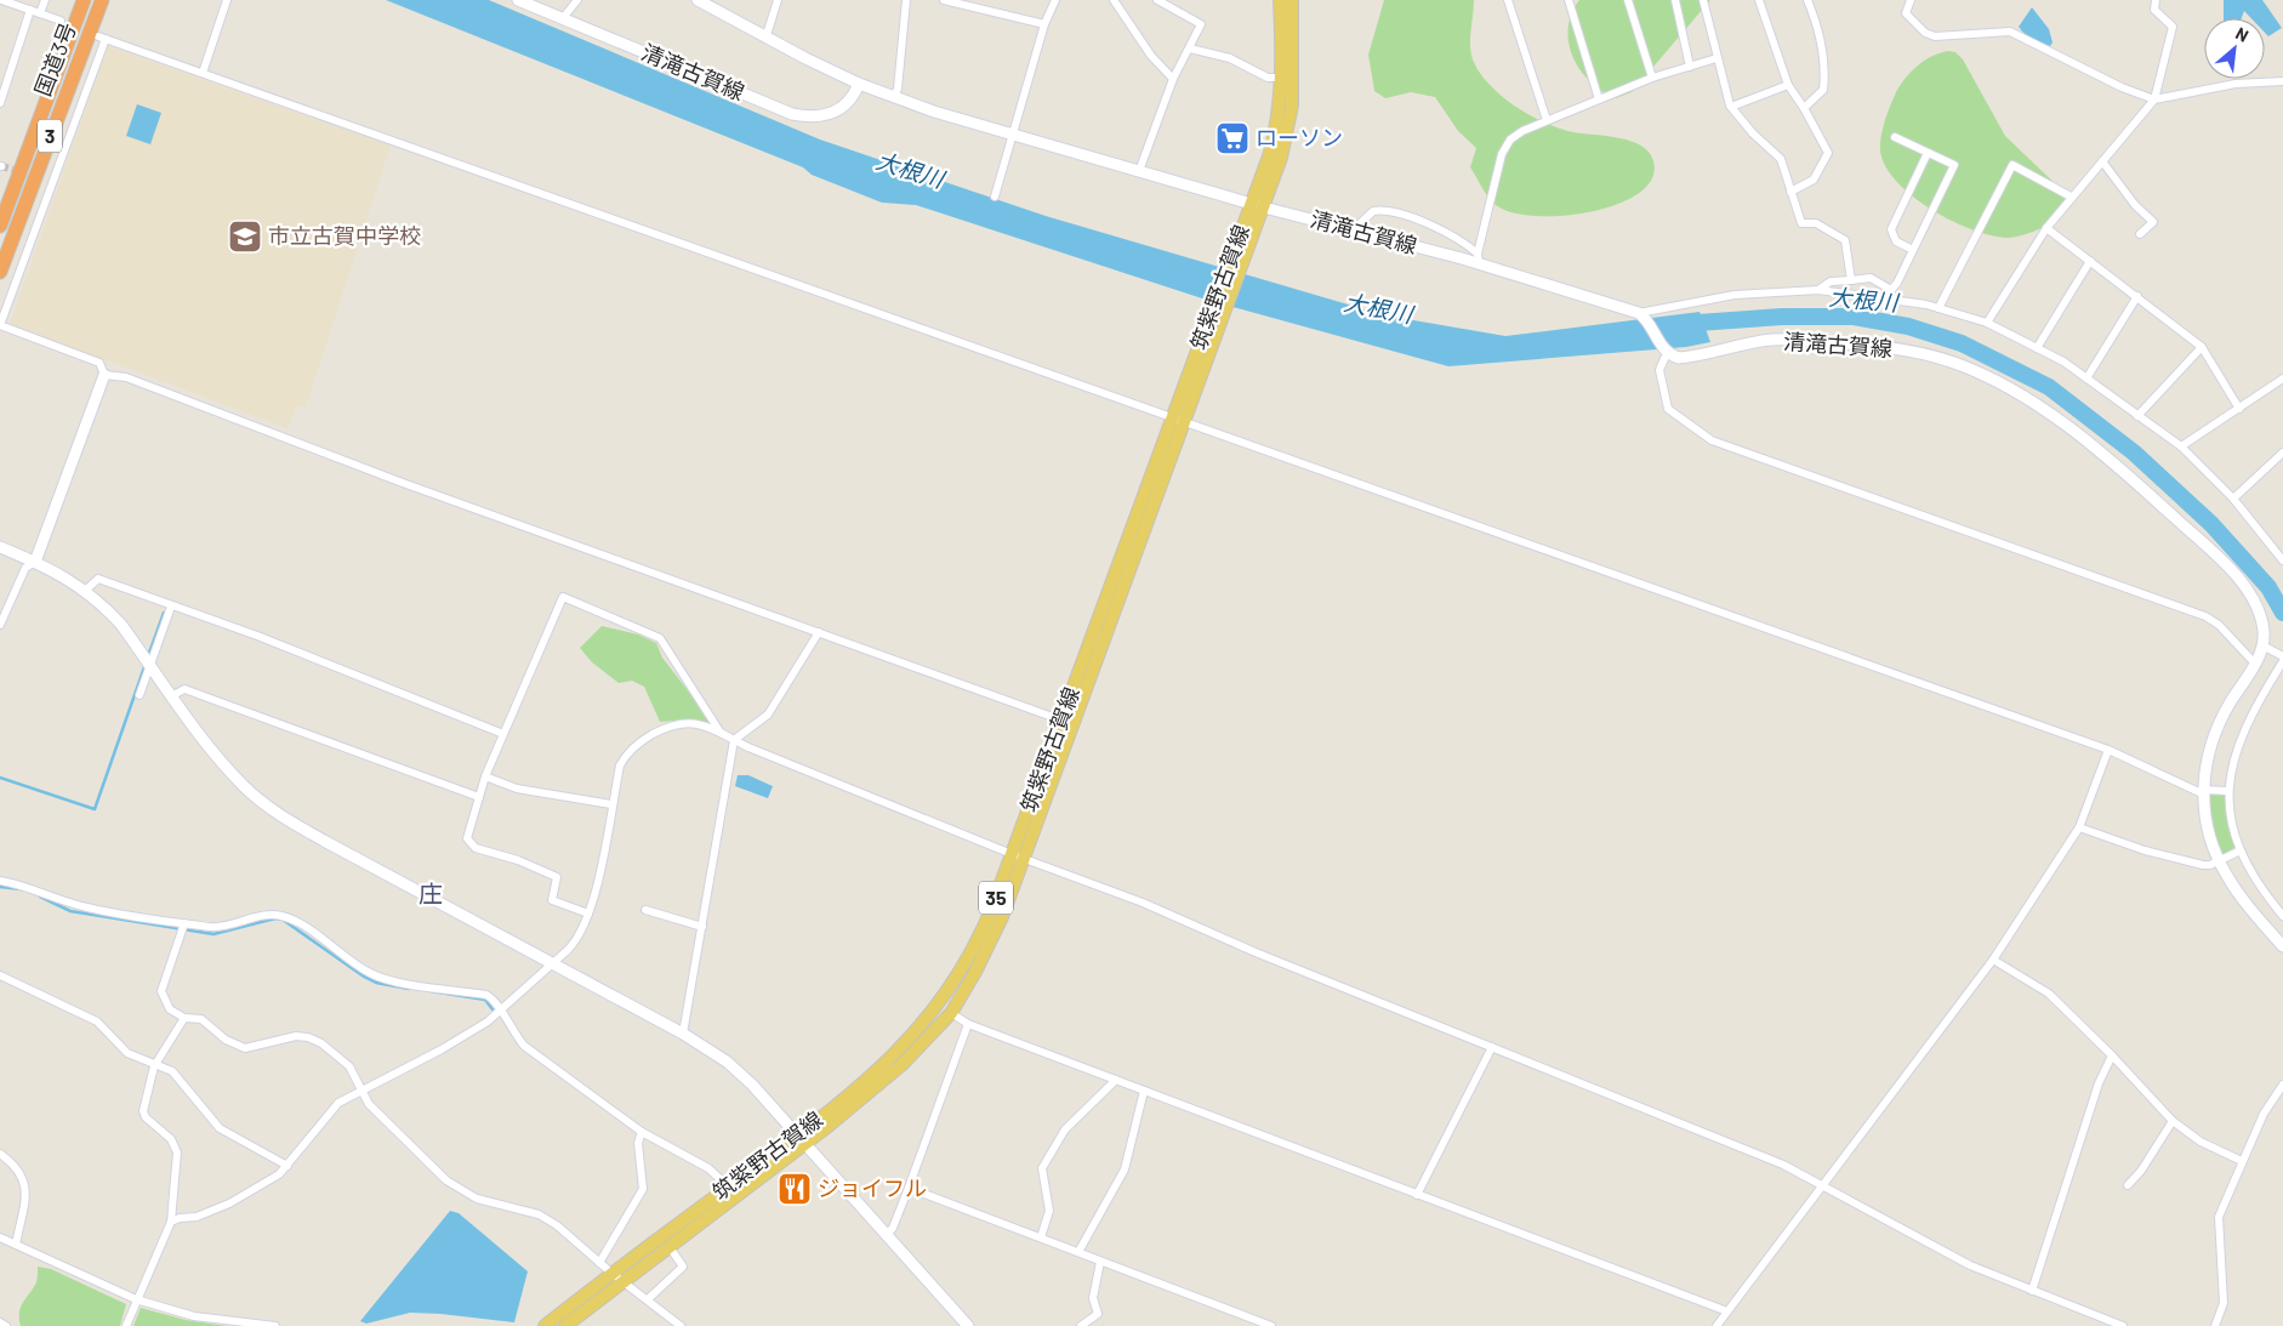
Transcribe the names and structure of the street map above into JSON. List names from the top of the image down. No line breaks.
{"streets":{"highway":["国道3号","3"],"main road":["清滝古賀線","筑紫野古賀線","35"]},"crossings":[["清滝古賀線","筑紫野古賀線"]],"districts":["庄"],"water":["大根川"],"places":{"supermarket":["ローソン"],"school or university":["市立古賀中学校"],"restaurant":["ジョイフル"]},"north":"top right"}
